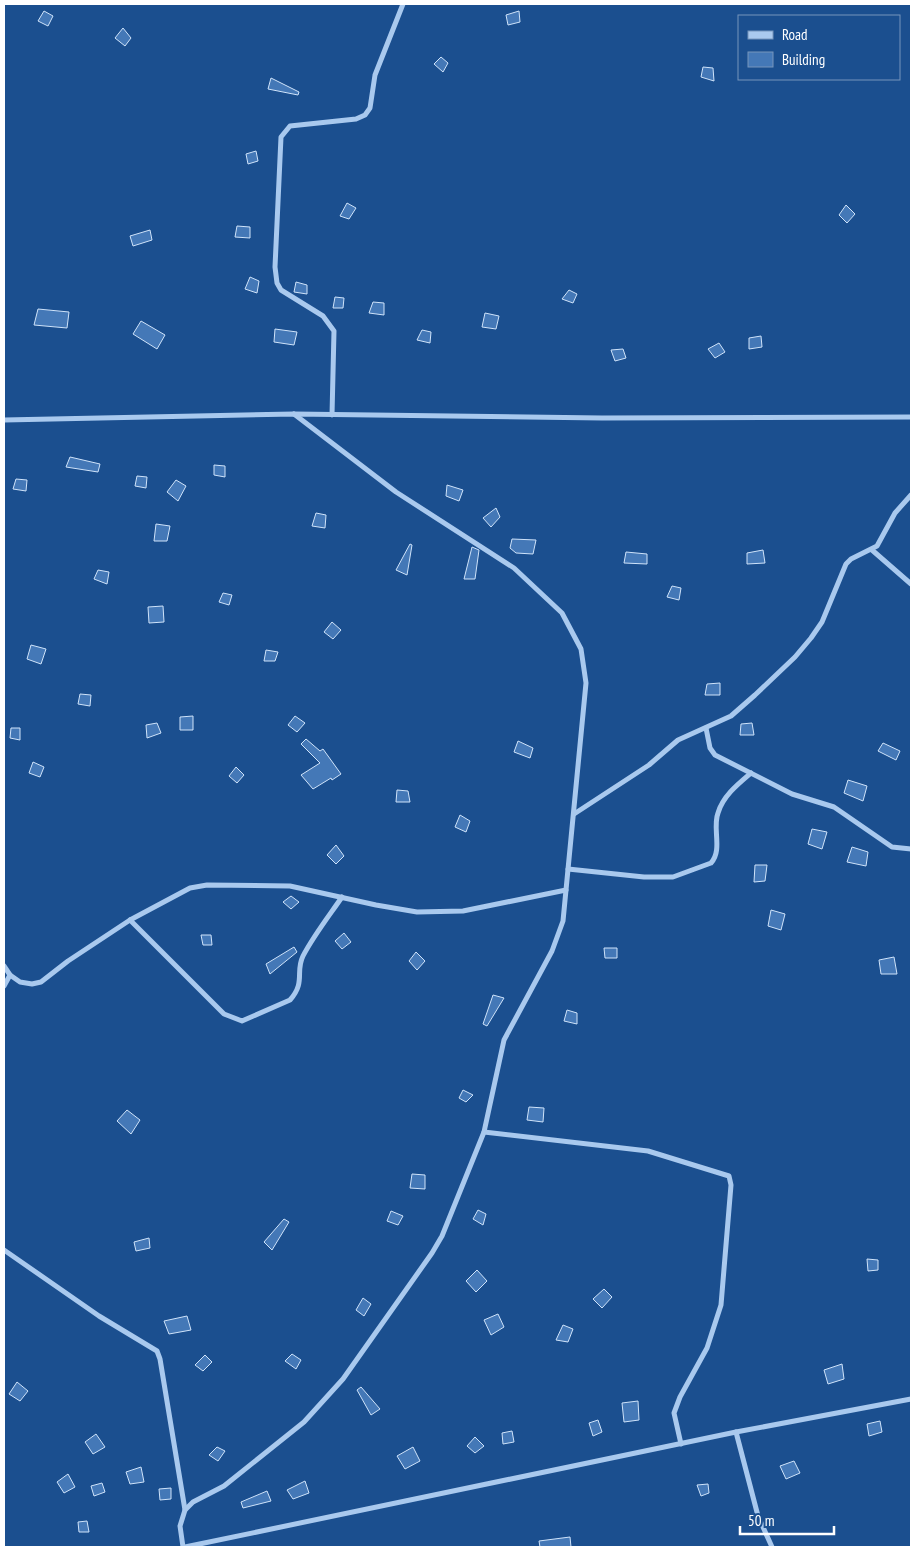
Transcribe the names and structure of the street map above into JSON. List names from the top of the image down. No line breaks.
{"legend":["Road","Building"],"scale_bar":"50 m"}
